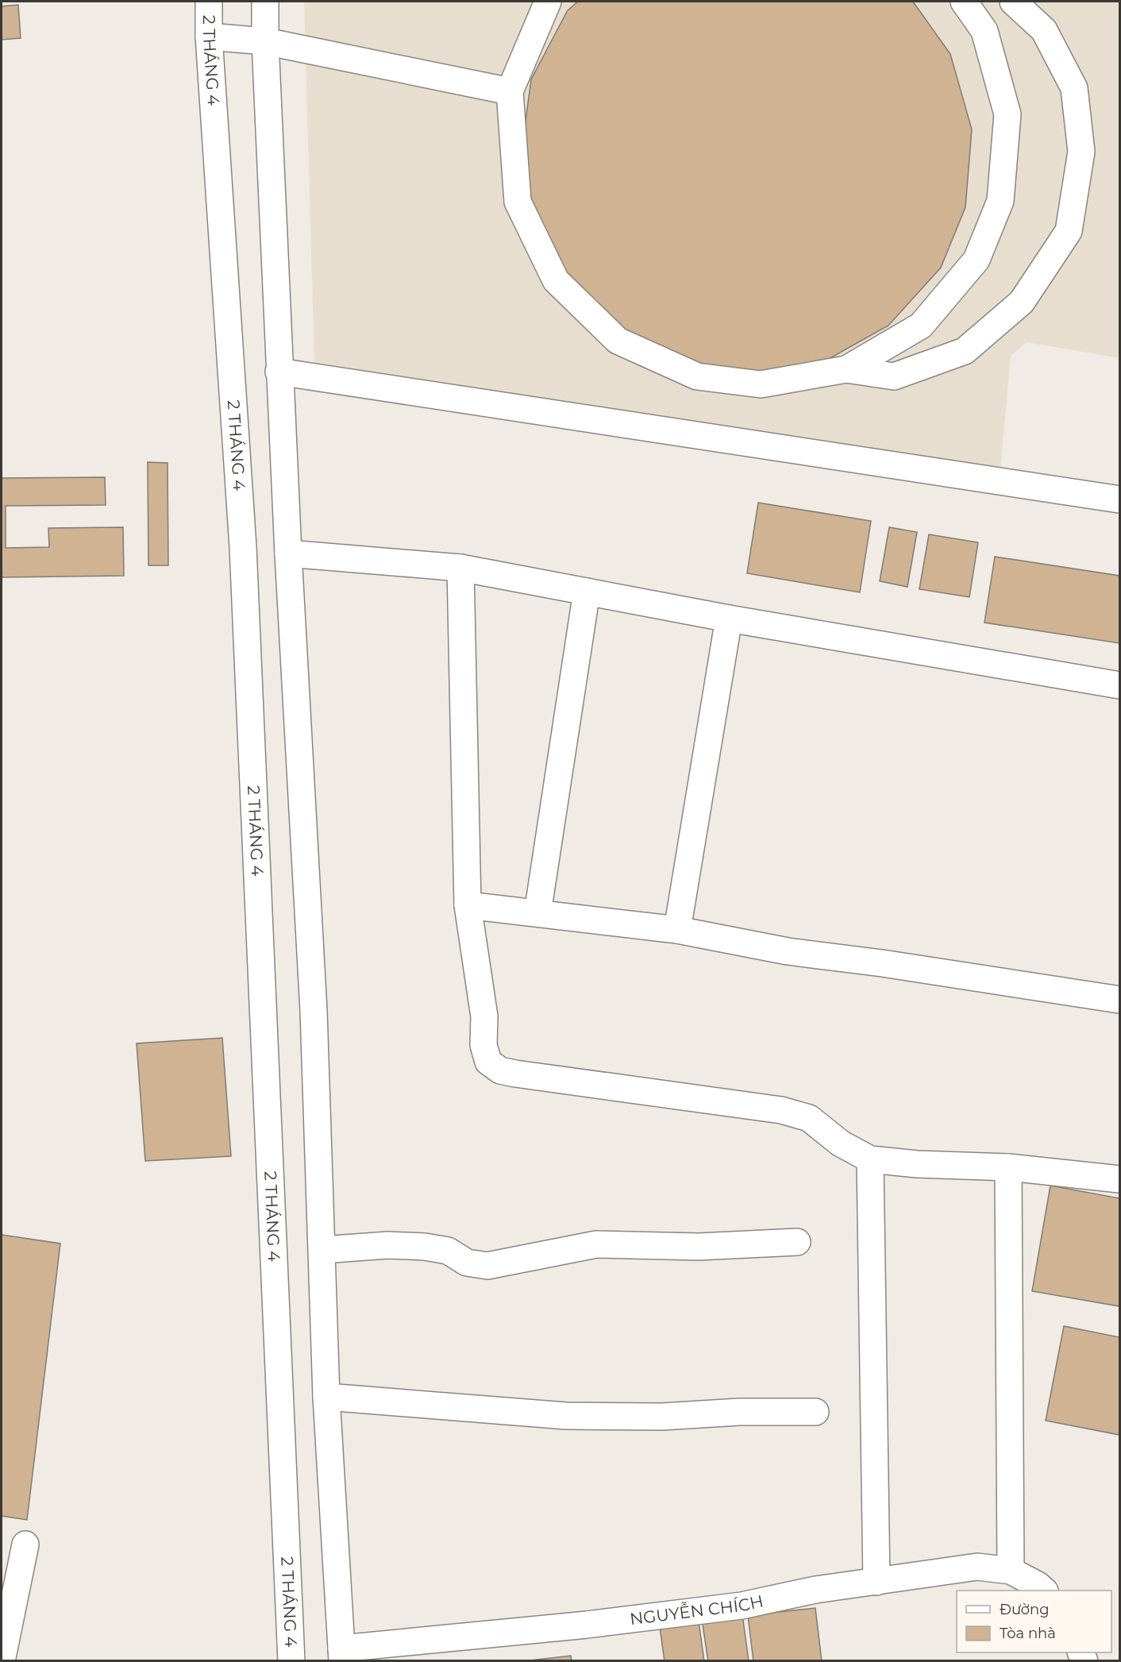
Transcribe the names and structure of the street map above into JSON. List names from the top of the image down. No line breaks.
{"streets":{"street":["2 THÁNG 4","NGUYỄN CHÍCH"]},"legend":["Đường","Tòa nhà"]}
